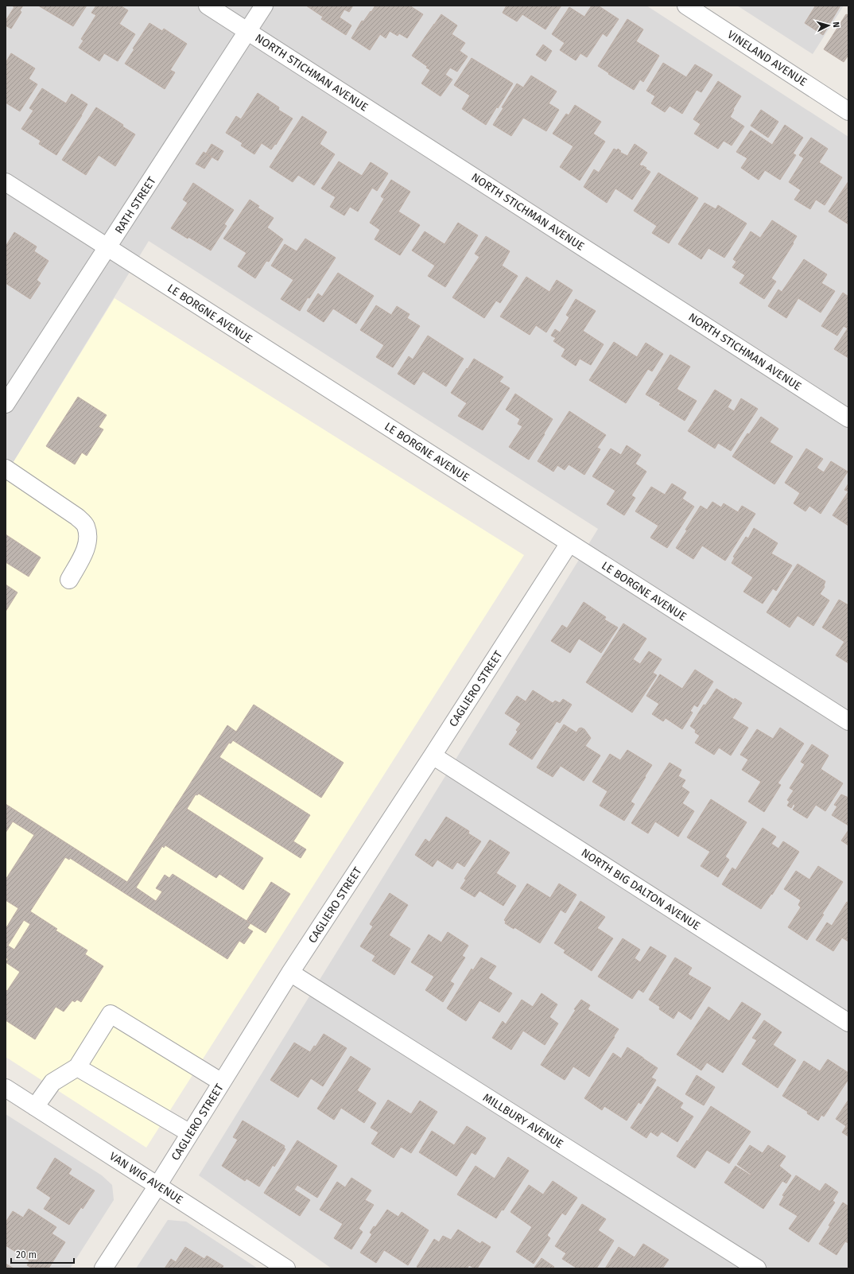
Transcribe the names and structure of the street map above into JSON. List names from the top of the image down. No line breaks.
{"streets":{"street":["VINELAND AVENUE","NORTH STICHMAN AVENUE","RATH STREET","LE BORGNE AVENUE","CAGLIERO STREET","NORTH BIG DALTON AVENUE","MILLBURY AVENUE","VAN WIG AVENUE"]},"crossings":[["NORTH STICHMAN AVENUE","RATH STREET"],["RATH STREET","LE BORGNE AVENUE"],["LE BORGNE AVENUE","CAGLIERO STREET"],["CAGLIERO STREET","NORTH BIG DALTON AVENUE"],["CAGLIERO STREET","MILLBURY AVENUE"],["CAGLIERO STREET","VAN WIG AVENUE"]],"scale_bar":"20 m","north":"right"}
